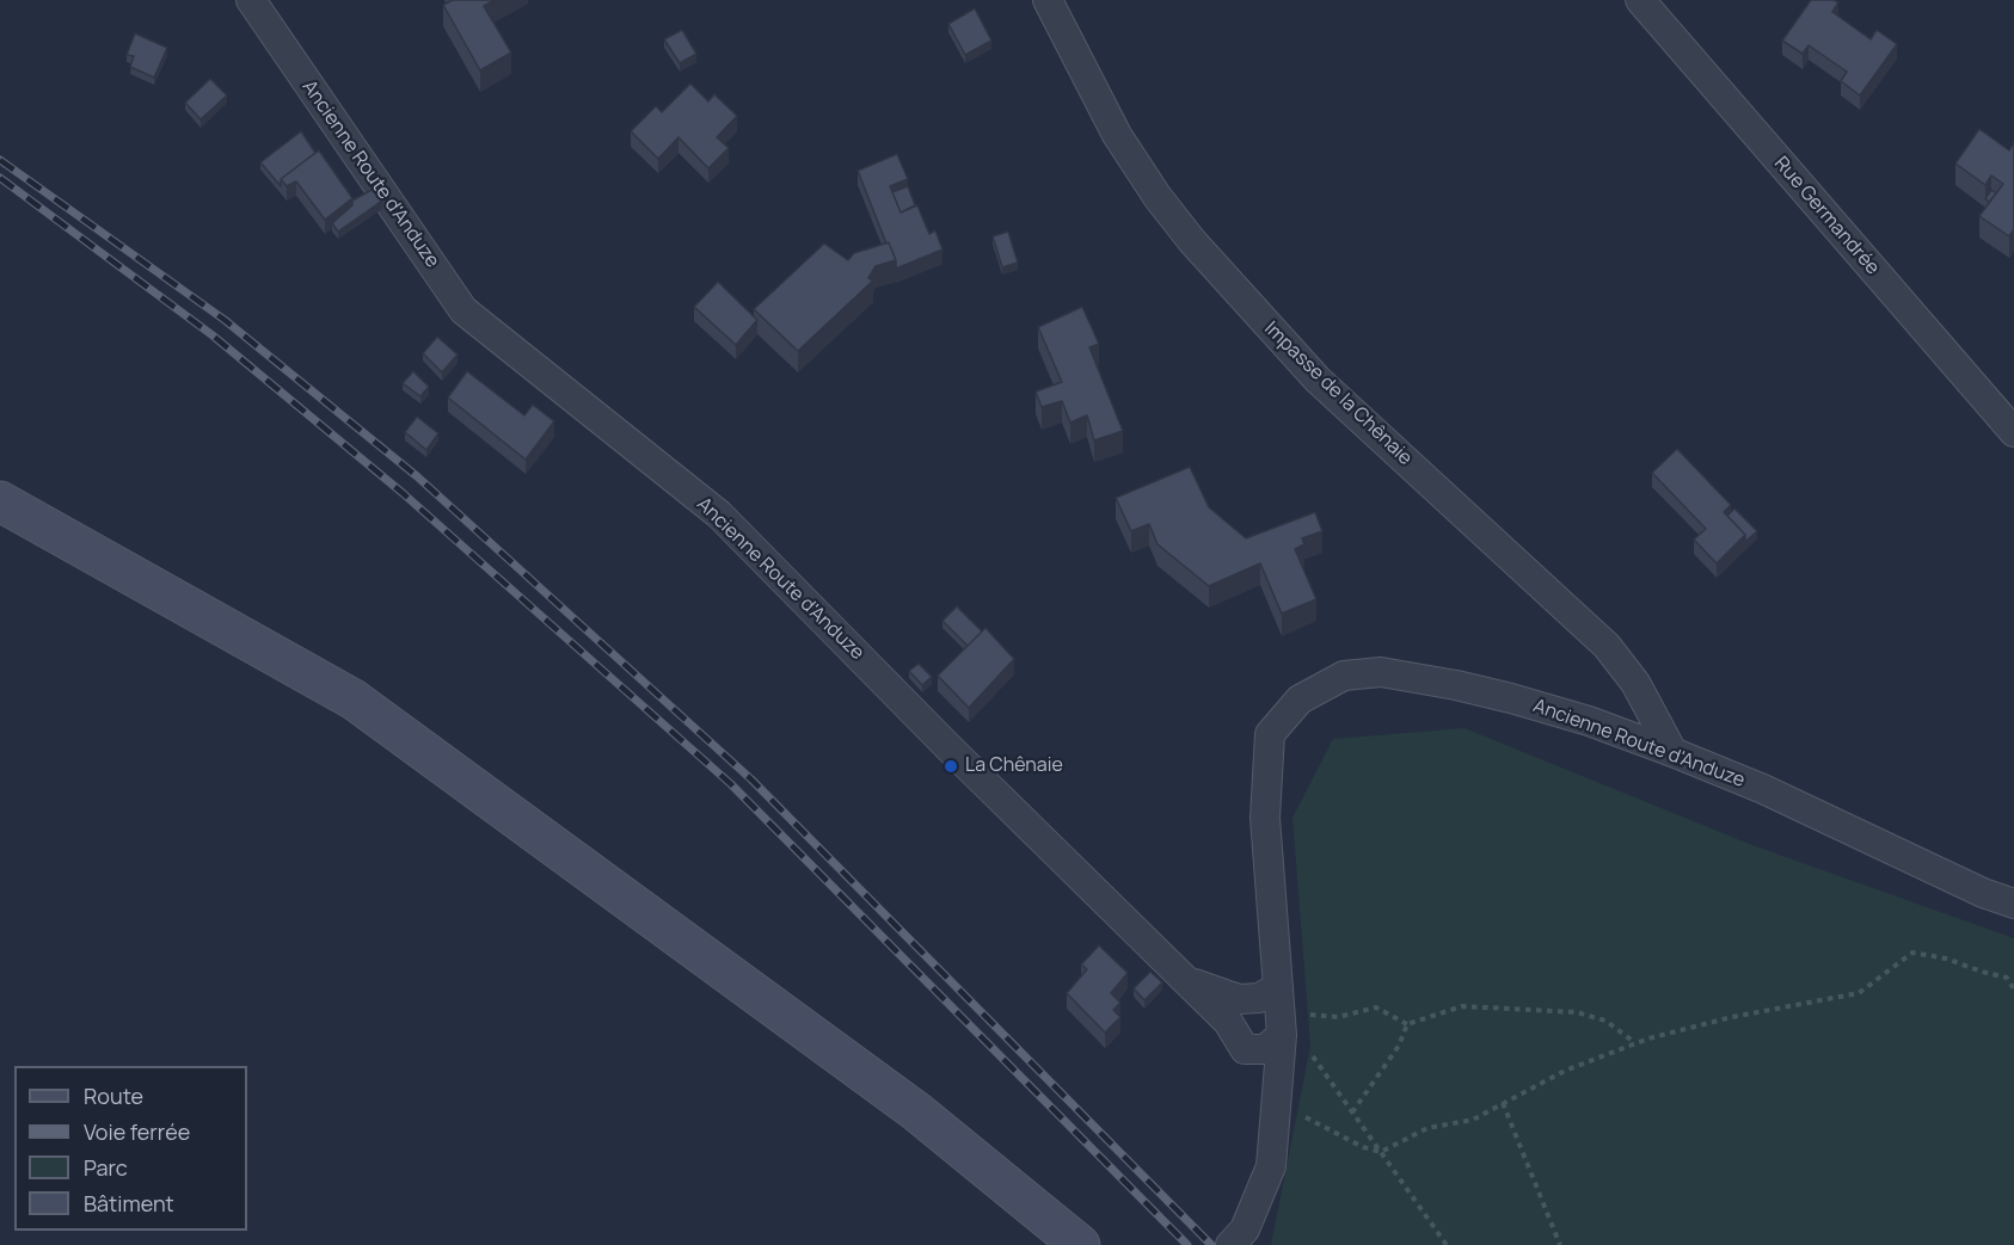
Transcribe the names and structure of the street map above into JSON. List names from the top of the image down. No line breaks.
{"streets":{"street":["Ancienne Route d'Anduze","Rue Germandrée","Impasse de la Chênaie"]},"crossings":[["Ancienne Route d'Anduze","Impasse de la Chênaie"]],"places":["La Chênaie"],"legend":["Route","Voie ferrée","Parc","Bâtiment"]}
